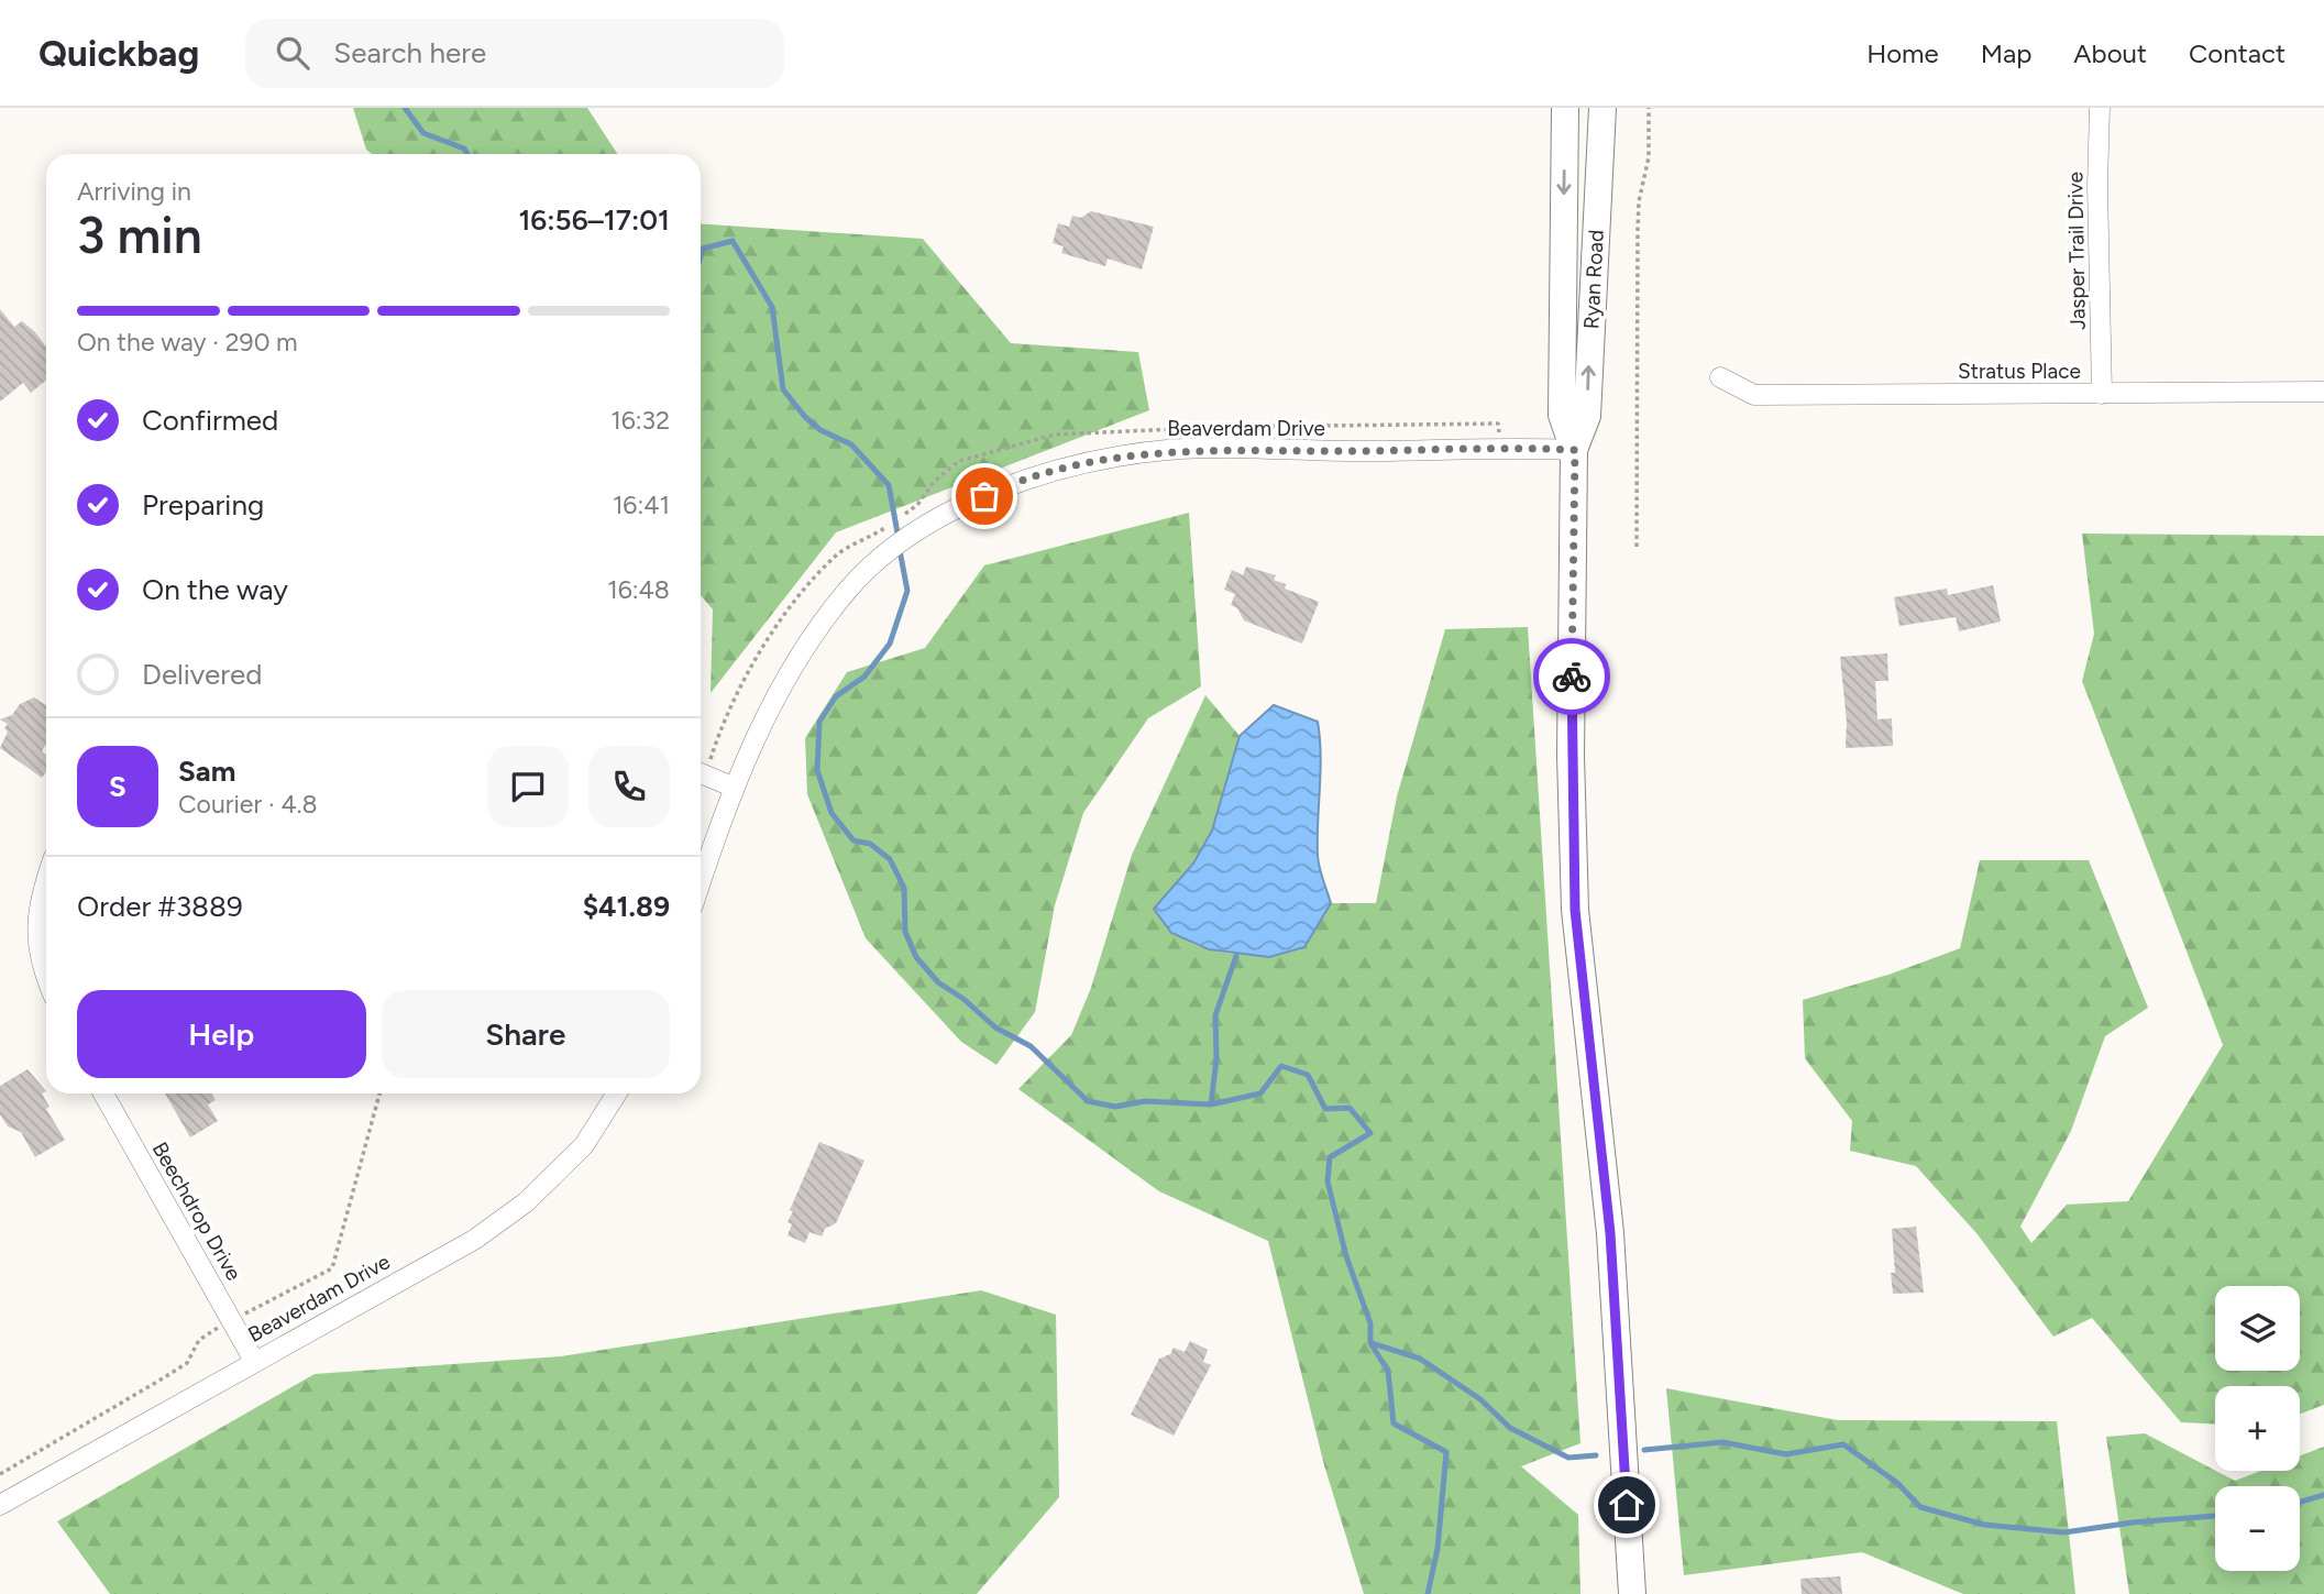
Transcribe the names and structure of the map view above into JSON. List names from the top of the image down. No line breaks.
{"streets":{"main road":["Ryan Road"],"street":["Jasper Trail Drive","Stratus Place","Beaverdam Drive","Beechdrop Drive"]},"crossings":[["Jasper Trail Drive","Stratus Place"],["Ryan Road","Beaverdam Drive"],["Beaverdam Drive","Beechdrop Drive"]],"page":{"header":"Quickbag","search":"Search here","nav":["Home","Map","About","Contact"],"heading":["3 min","Arriving in","16:56–17:01"],"panel":["Sam","Courier · 4.8","Order #3889","$41.89"],"bar":"On the way · 290 m","list":[["Confirmed","16:32"],["Preparing","16:41"],["On the way","16:48"],"Delivered"],"round":"S","buttons":["Help","Share"],"map_buttons":["+","−"]}}
